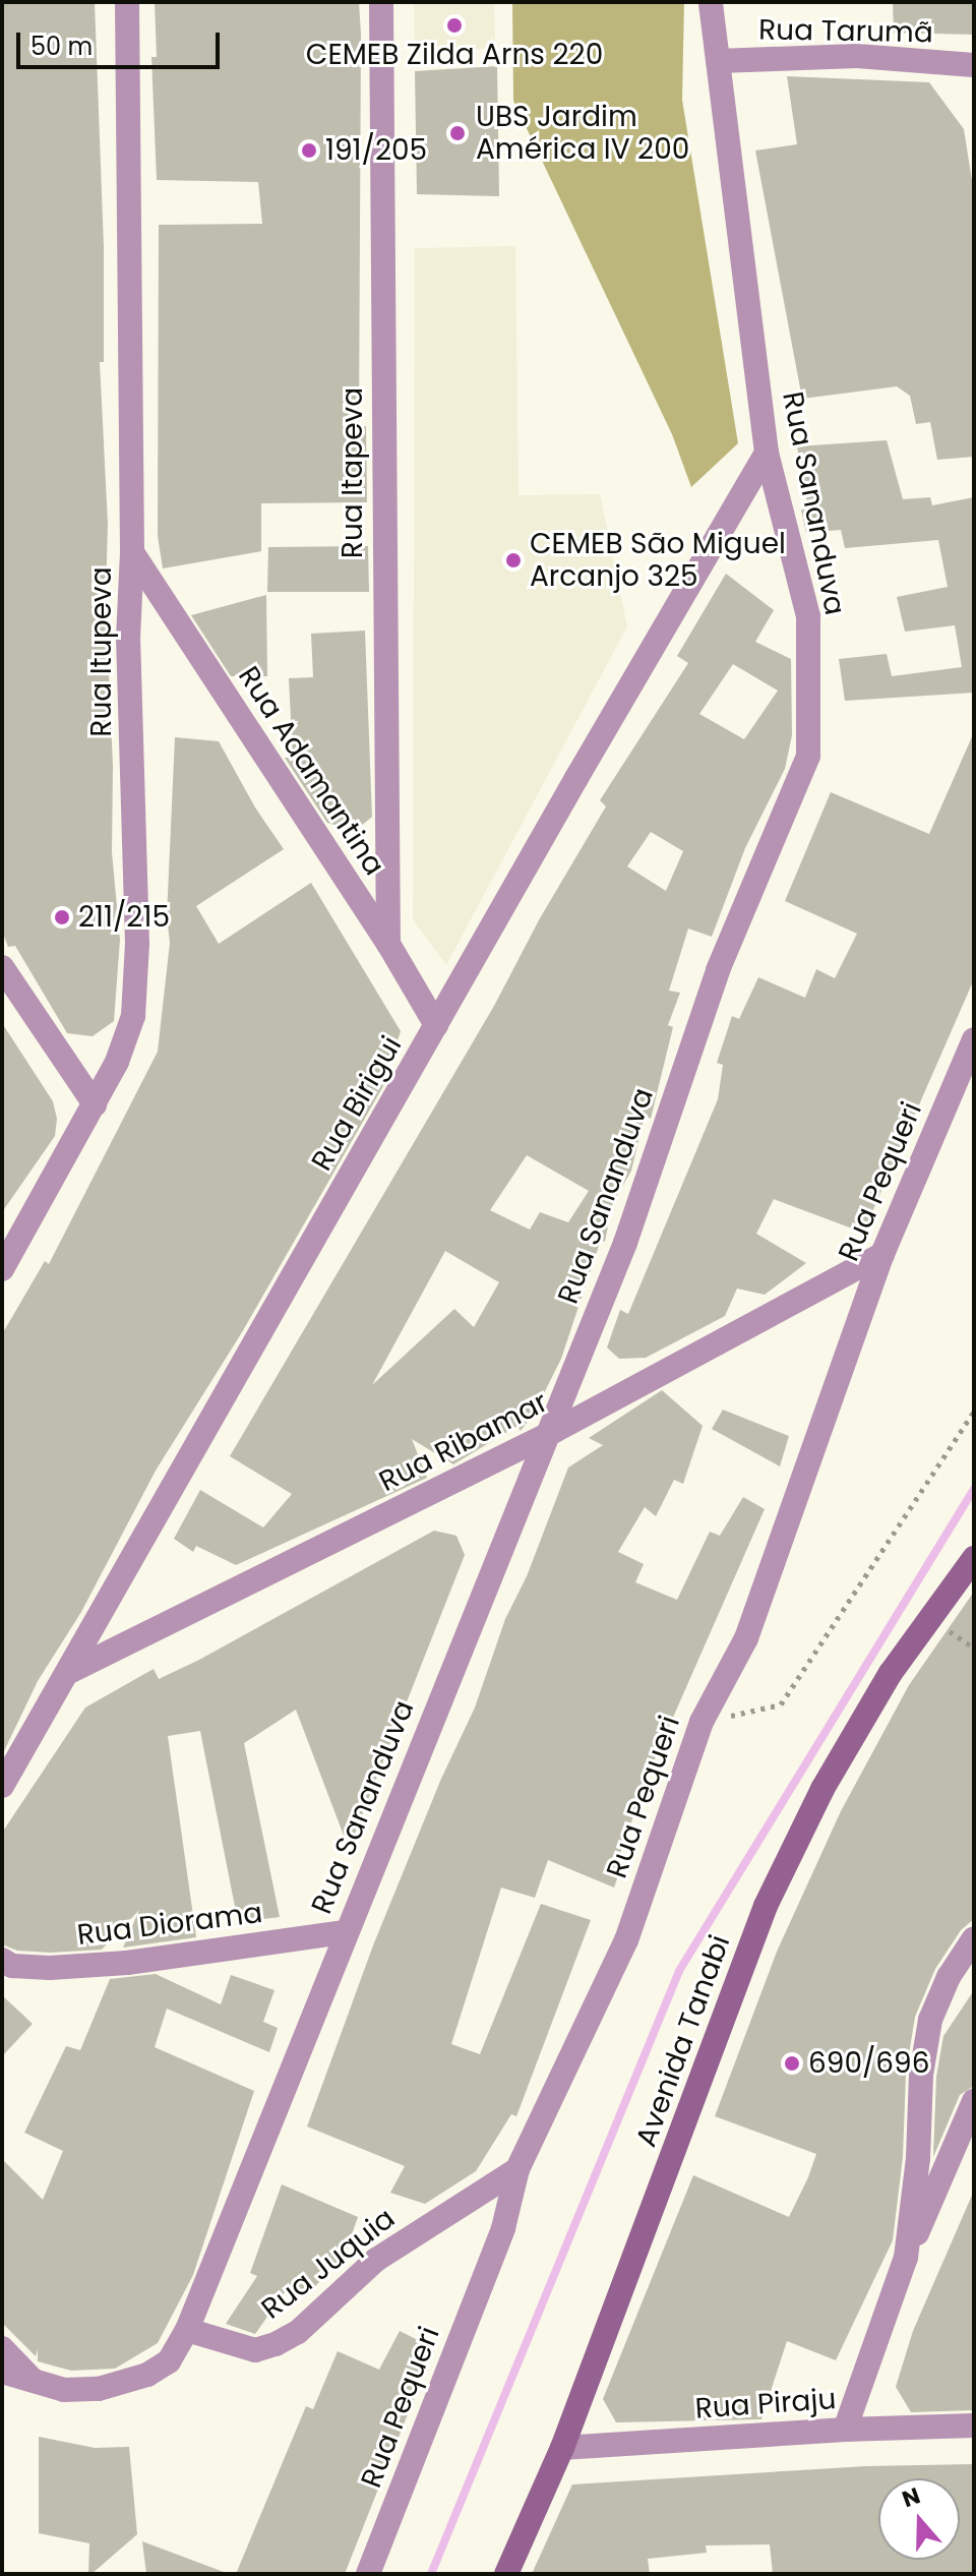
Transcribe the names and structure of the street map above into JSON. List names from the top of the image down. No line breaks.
{"streets":{"street":["Rua Tarumã","Rua Itapeva","Rua Sananduva","Rua Itupeva","Rua Adamantina","Rua Birigui","Rua Pequeri","Rua Ribamar","Rua Diorama","Avenida Tanabi","Rua Juquia","Rua Piraju"]},"crossings":[["Rua Tarumã","Rua Sananduva"],["Rua Itapeva","Rua Adamantina"],["Rua Sananduva","Rua Birigui"],["Rua Sananduva","Rua Ribamar"],["Rua Sananduva","Rua Diorama"],["Rua Sananduva","Rua Juquia"],["Rua Itupeva","Rua Adamantina"],["Rua Adamantina","Rua Birigui"],["Rua Birigui","Rua Ribamar"],["Rua Pequeri","Rua Ribamar"],["Rua Pequeri","Rua Juquia"],["Avenida Tanabi","Rua Piraju"]],"places":["CEMEB Zilda Arns 220","UBS Jardim América IV 200","191/205","CEMEB São Miguel Arcanjo 325","211/215","690/696"],"scale_bar":"50 m","north":"top"}
